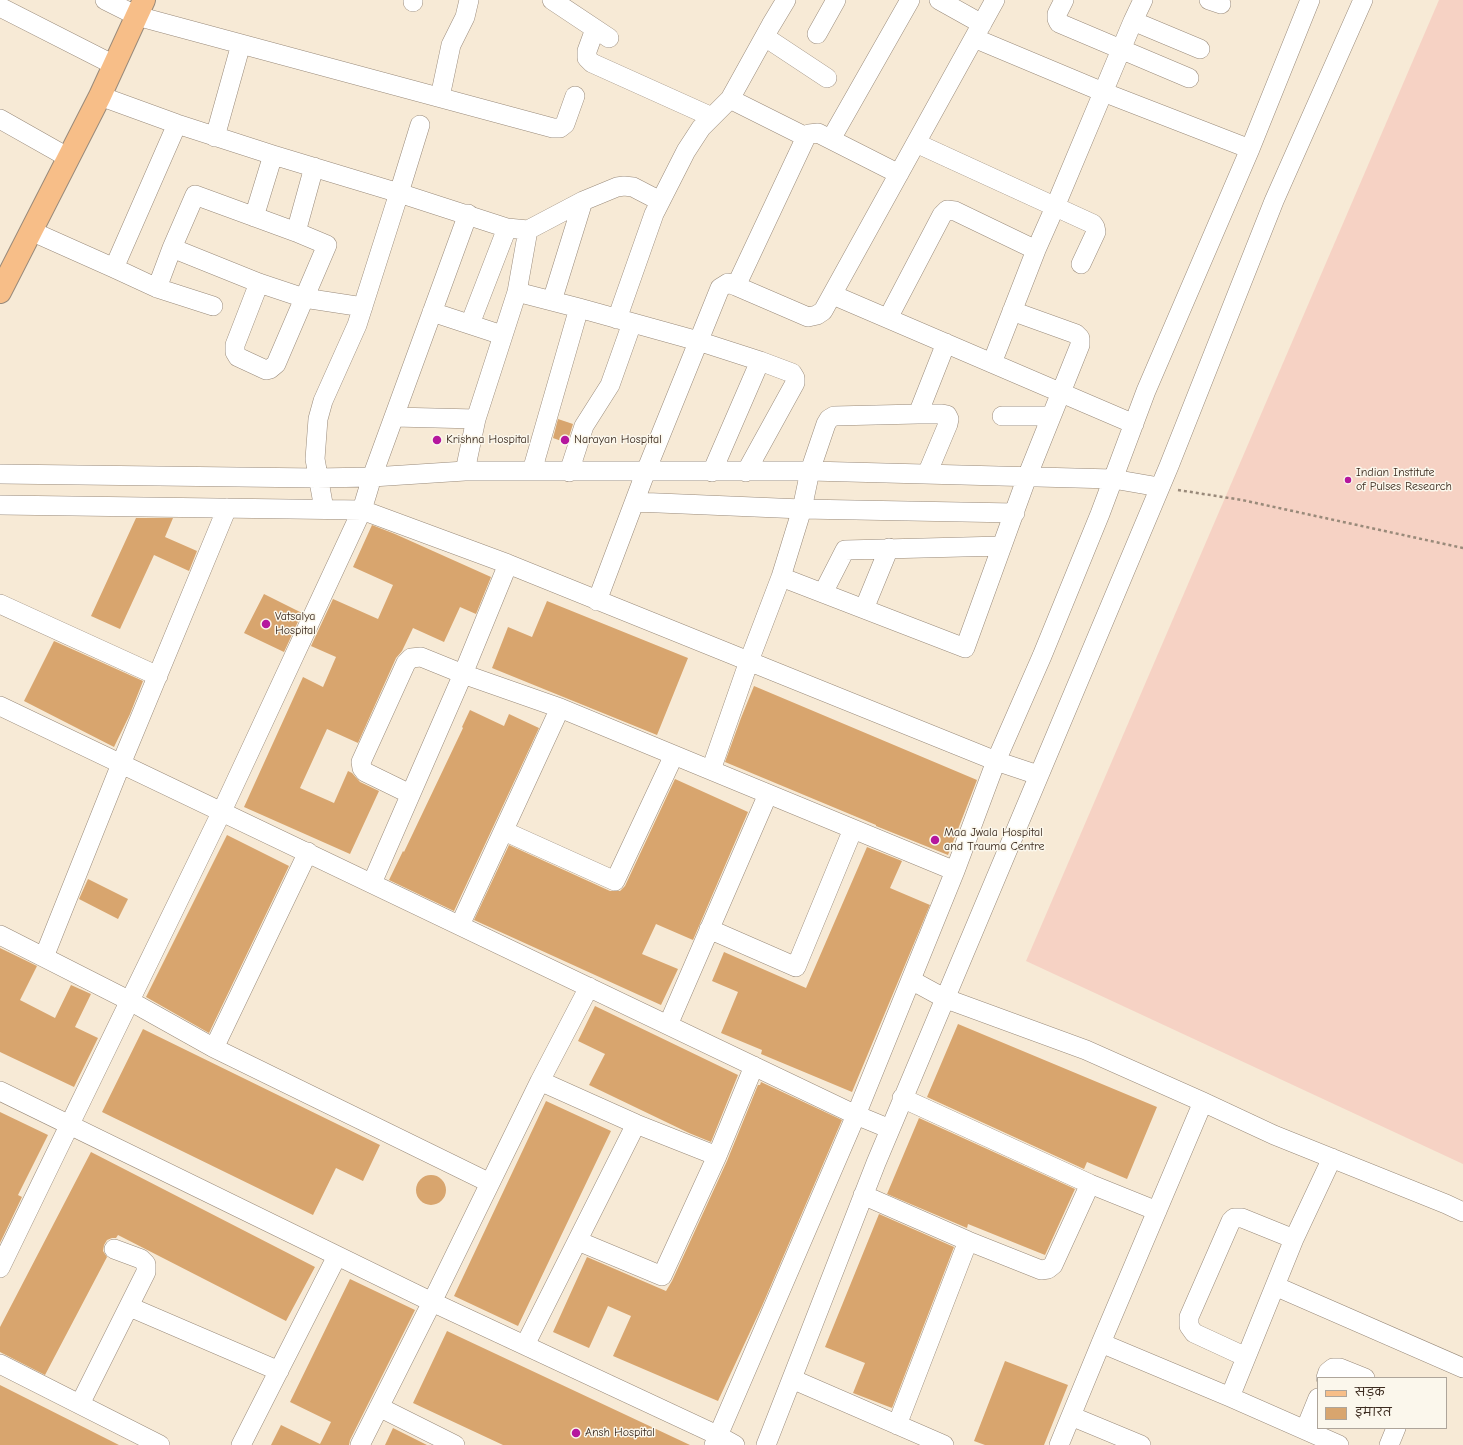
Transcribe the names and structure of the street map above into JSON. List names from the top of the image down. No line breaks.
{"places":["Krishna Hospital","Narayan Hospital","Indian Institute of Pulses Research","Vatsalya Hospital","Maa Jwala Hospital and Trauma Centre","Ansh Hospital"],"legend":["सड़क","इमारत"]}
